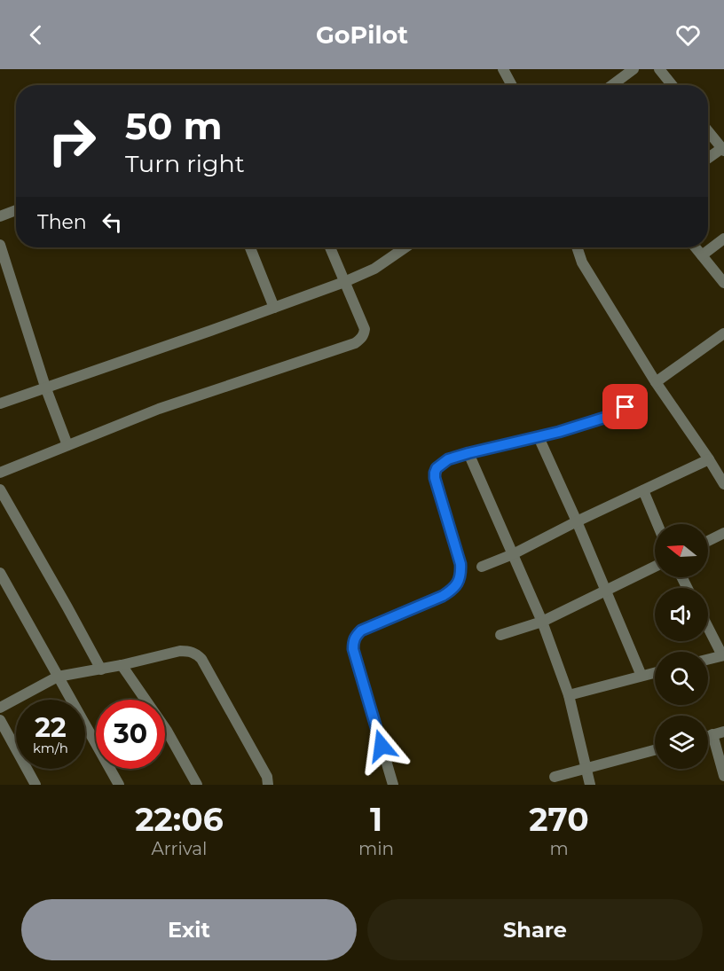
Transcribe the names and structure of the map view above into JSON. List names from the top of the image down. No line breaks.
{"north":"left","page":{"header":"GoPilot","turn":["50 m","Turn right"],"then":"Then","speed":"22 km/h","limit":"30","eta":["22:06","Arrival","1","min","270","m"],"buttons":["Exit","Share"]}}
